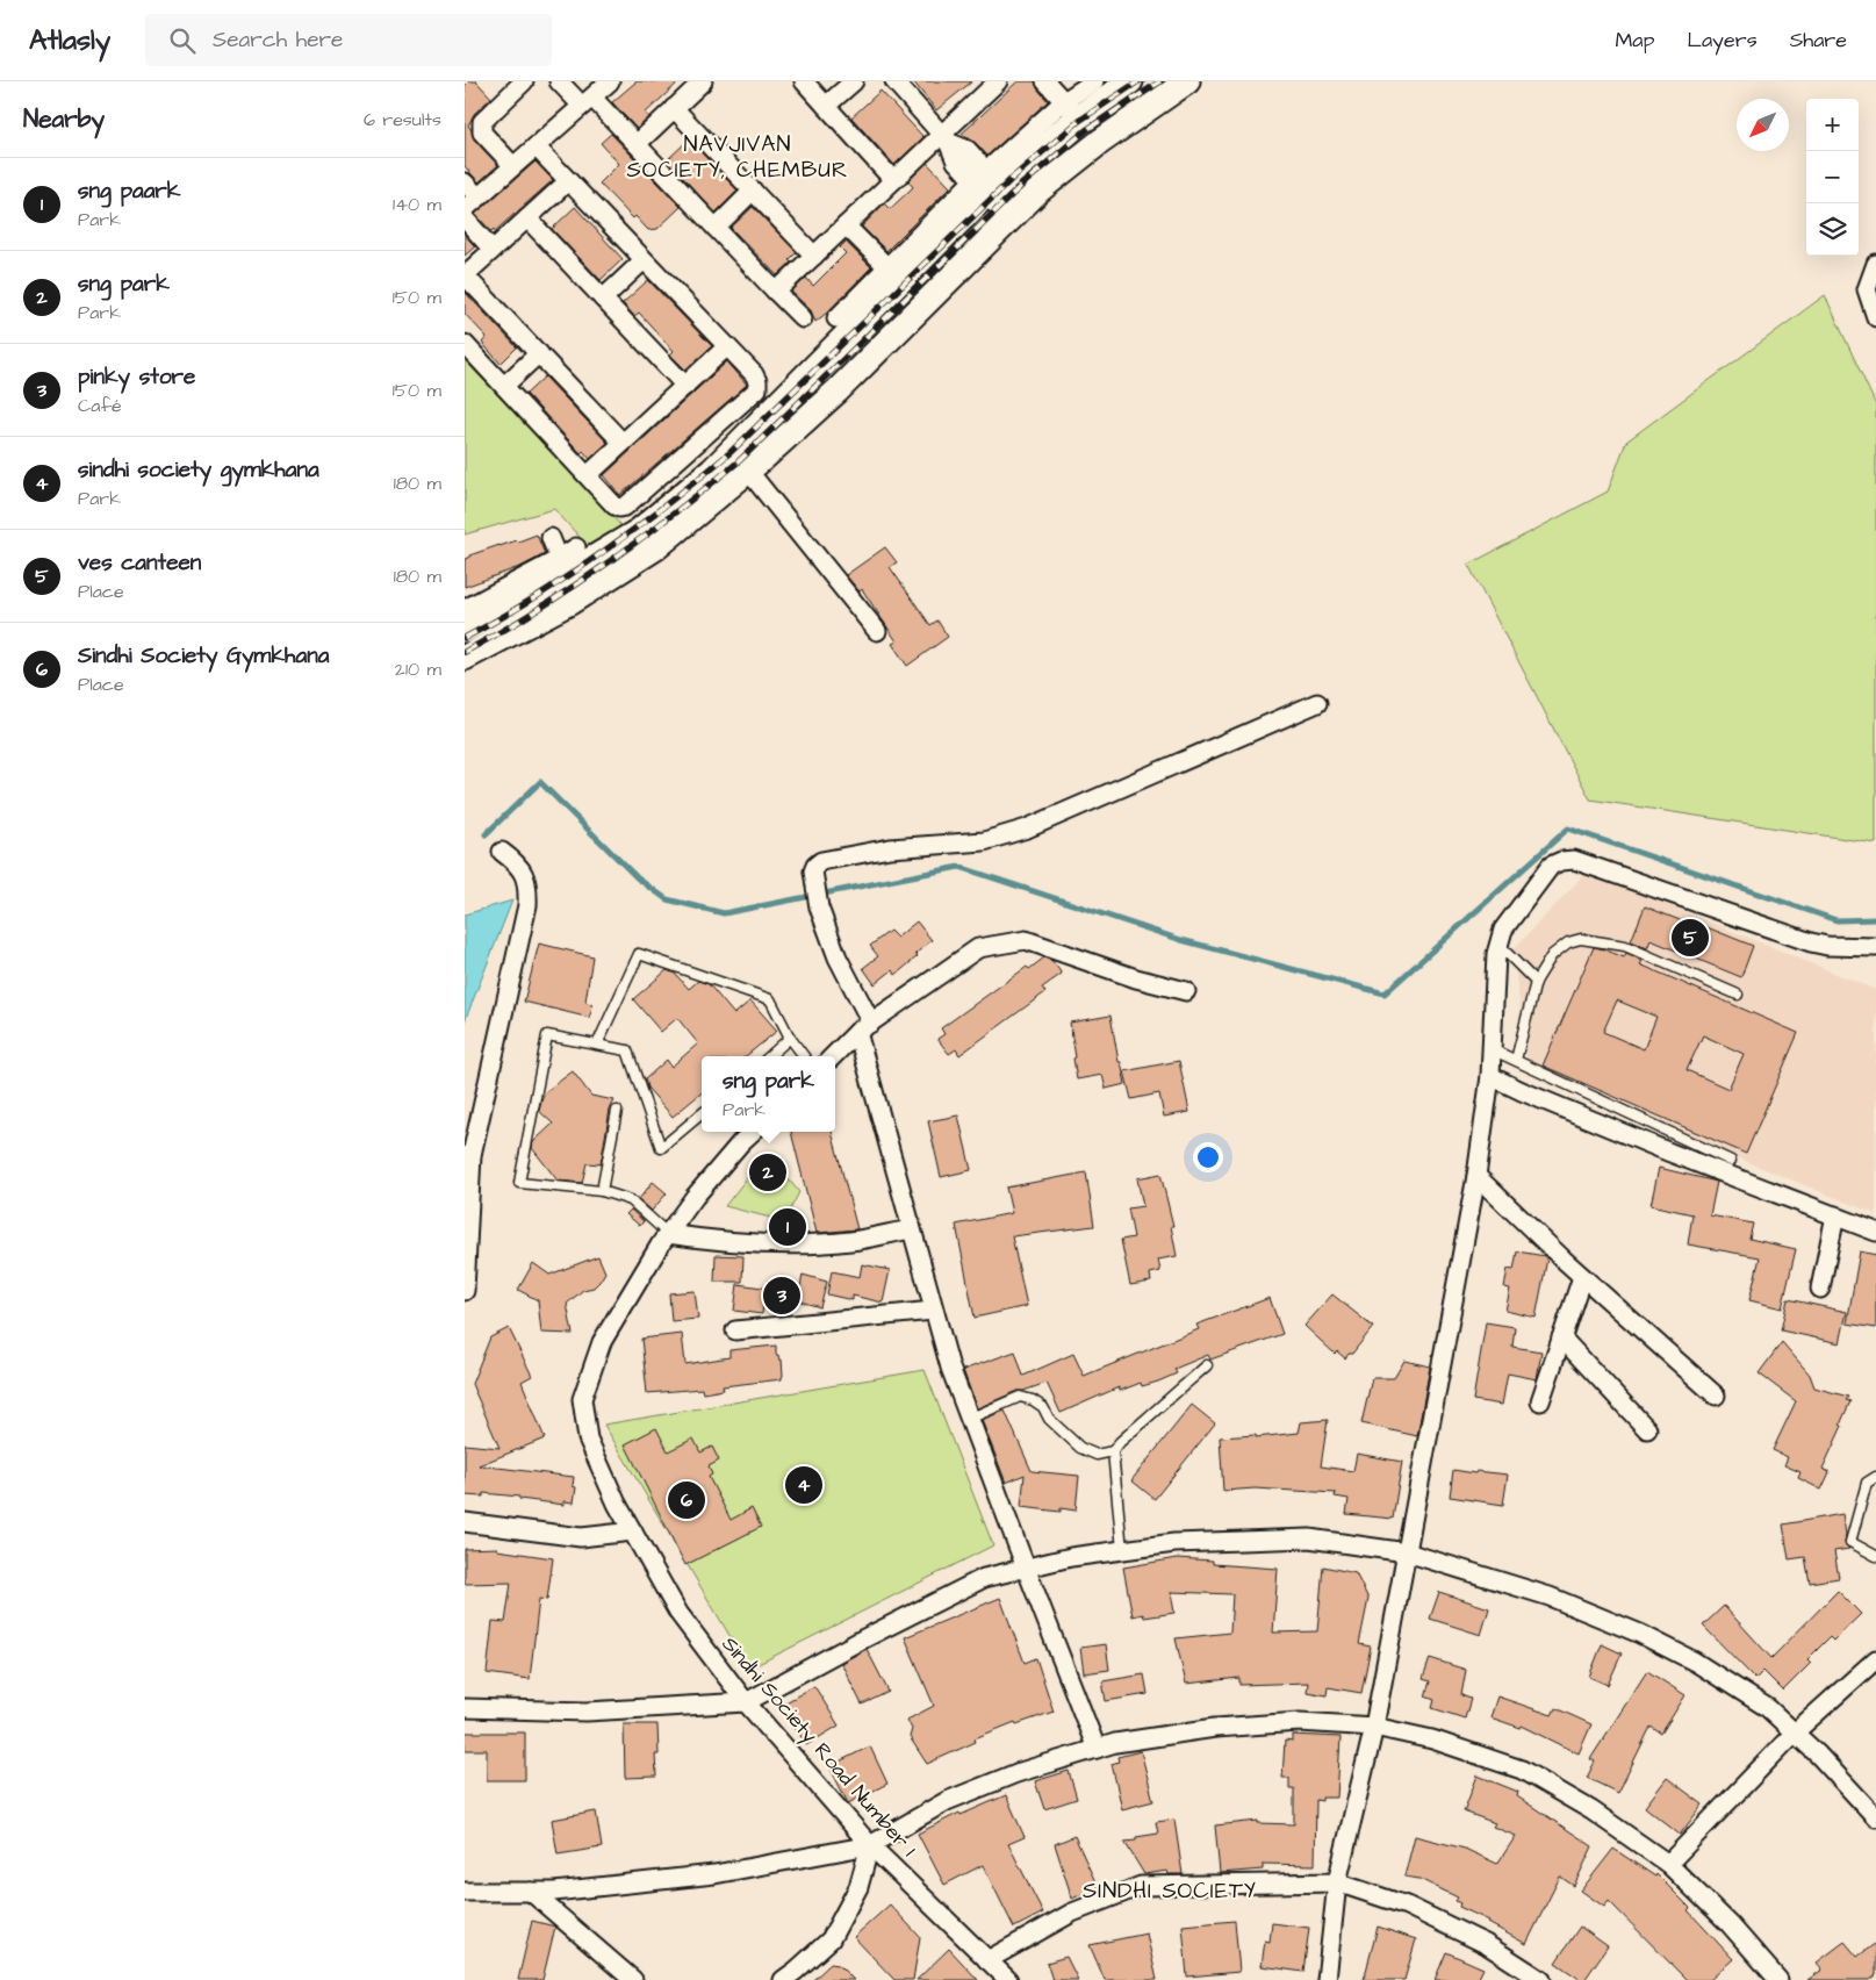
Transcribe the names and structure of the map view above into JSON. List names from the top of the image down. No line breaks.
{"streets":{"street":["Sindhi Society Road Number 1"]},"districts":["NAVJIVAN SOCIETY, CHEMBUR","SINDHI SOCIETY"],"north":"bottom left","page":{"header":"Atlasly","search":"Search here","nav":["Map","Layers","Share"],"heading":["Nearby","6 results"],"map_buttons":["+","−"],"list":[{"mark":"1","name":"sng paark","note":"Park","value":"140 m"},{"mark":"2","name":"sng park","note":"Park","value":"150 m"},{"mark":"3","name":"pinky store","note":"Café","value":"150 m"},{"mark":"4","name":"sindhi society gymkhana","note":"Park","value":"180 m"},{"mark":"5","name":"ves canteen","note":"Place","value":"180 m"},{"mark":"6","name":"Sindhi Society Gymkhana","note":"Place","value":"210 m"}],"pins":["5","2","1","3","4","6"],"popup":["sng park","Park"]}}
